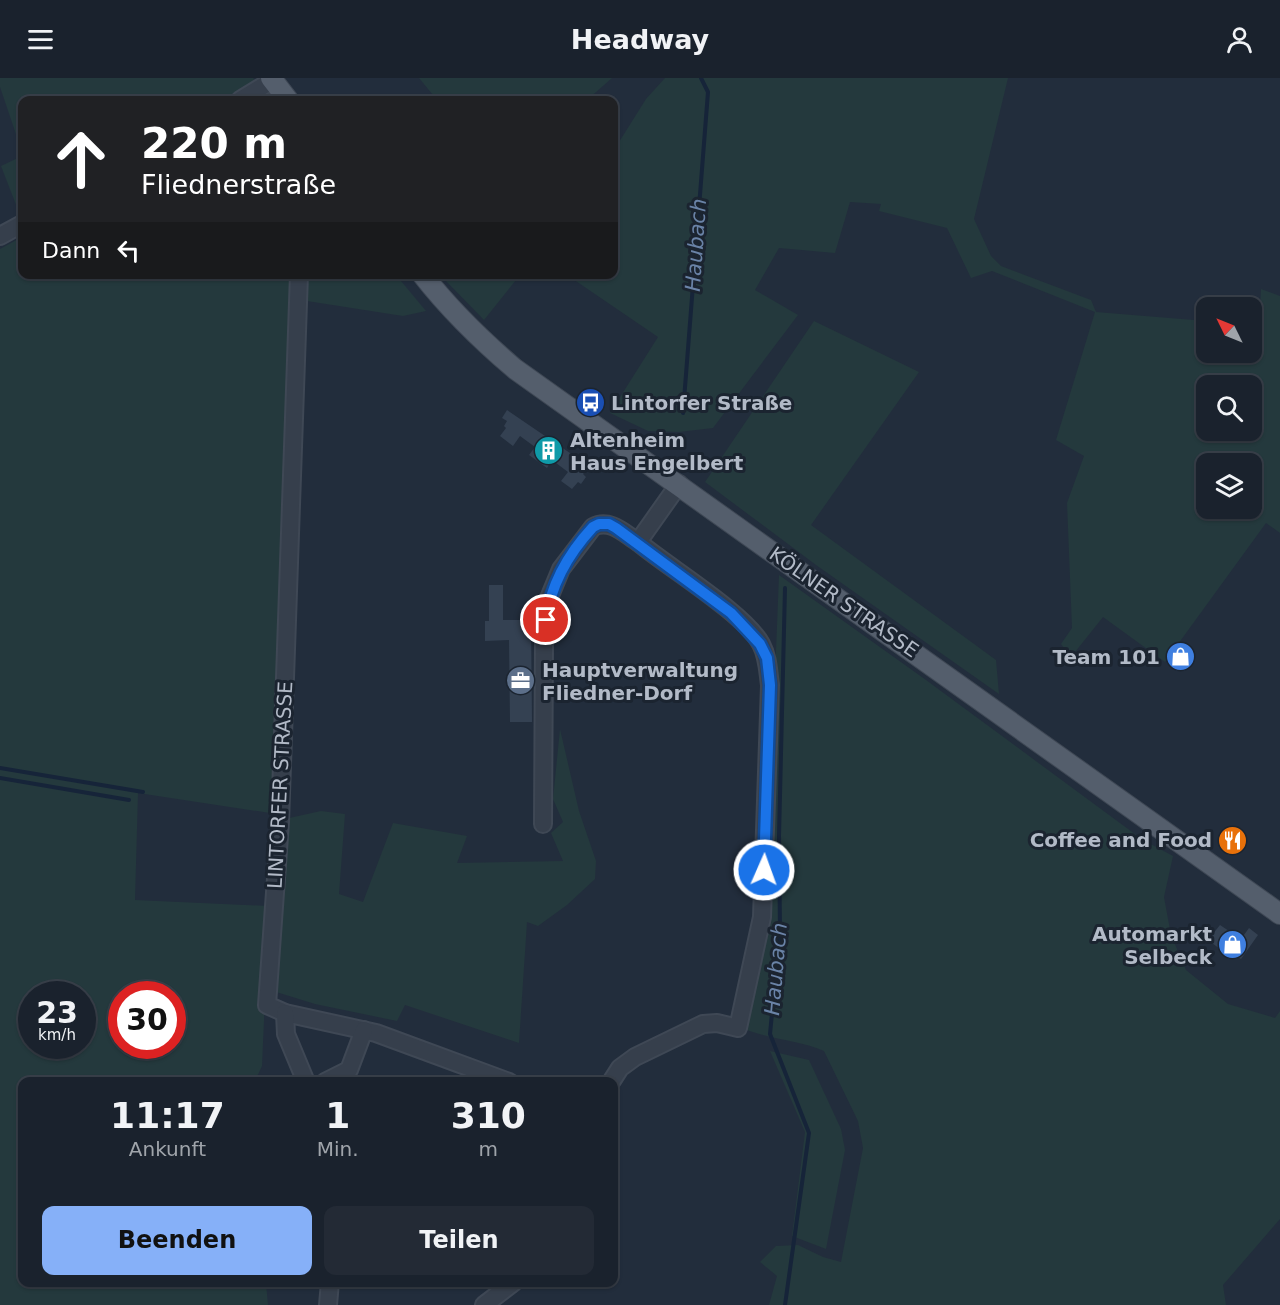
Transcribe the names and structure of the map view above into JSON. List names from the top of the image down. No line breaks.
{"streets":{"main road":["KÖLNER STRASSE"],"street":["LINTORFER STRASSE"]},"water":["Haubach"],"places":{"bus stop":["Lintorfer Straße"],"building":["Altenheim Haus Engelbert"],"shop":["Team 101","Automarkt Selbeck"],"office":["Hauptverwaltung Fliedner-Dorf"],"restaurant":["Coffee and Food"]},"north":"top left","page":{"header":"Headway","turn":["220 m","Fliednerstraße"],"then":"Dann","speed":"23 km/h","limit":"30","eta":["11:17","Ankunft","1","Min.","310","m"],"buttons":["Beenden","Teilen"]}}
